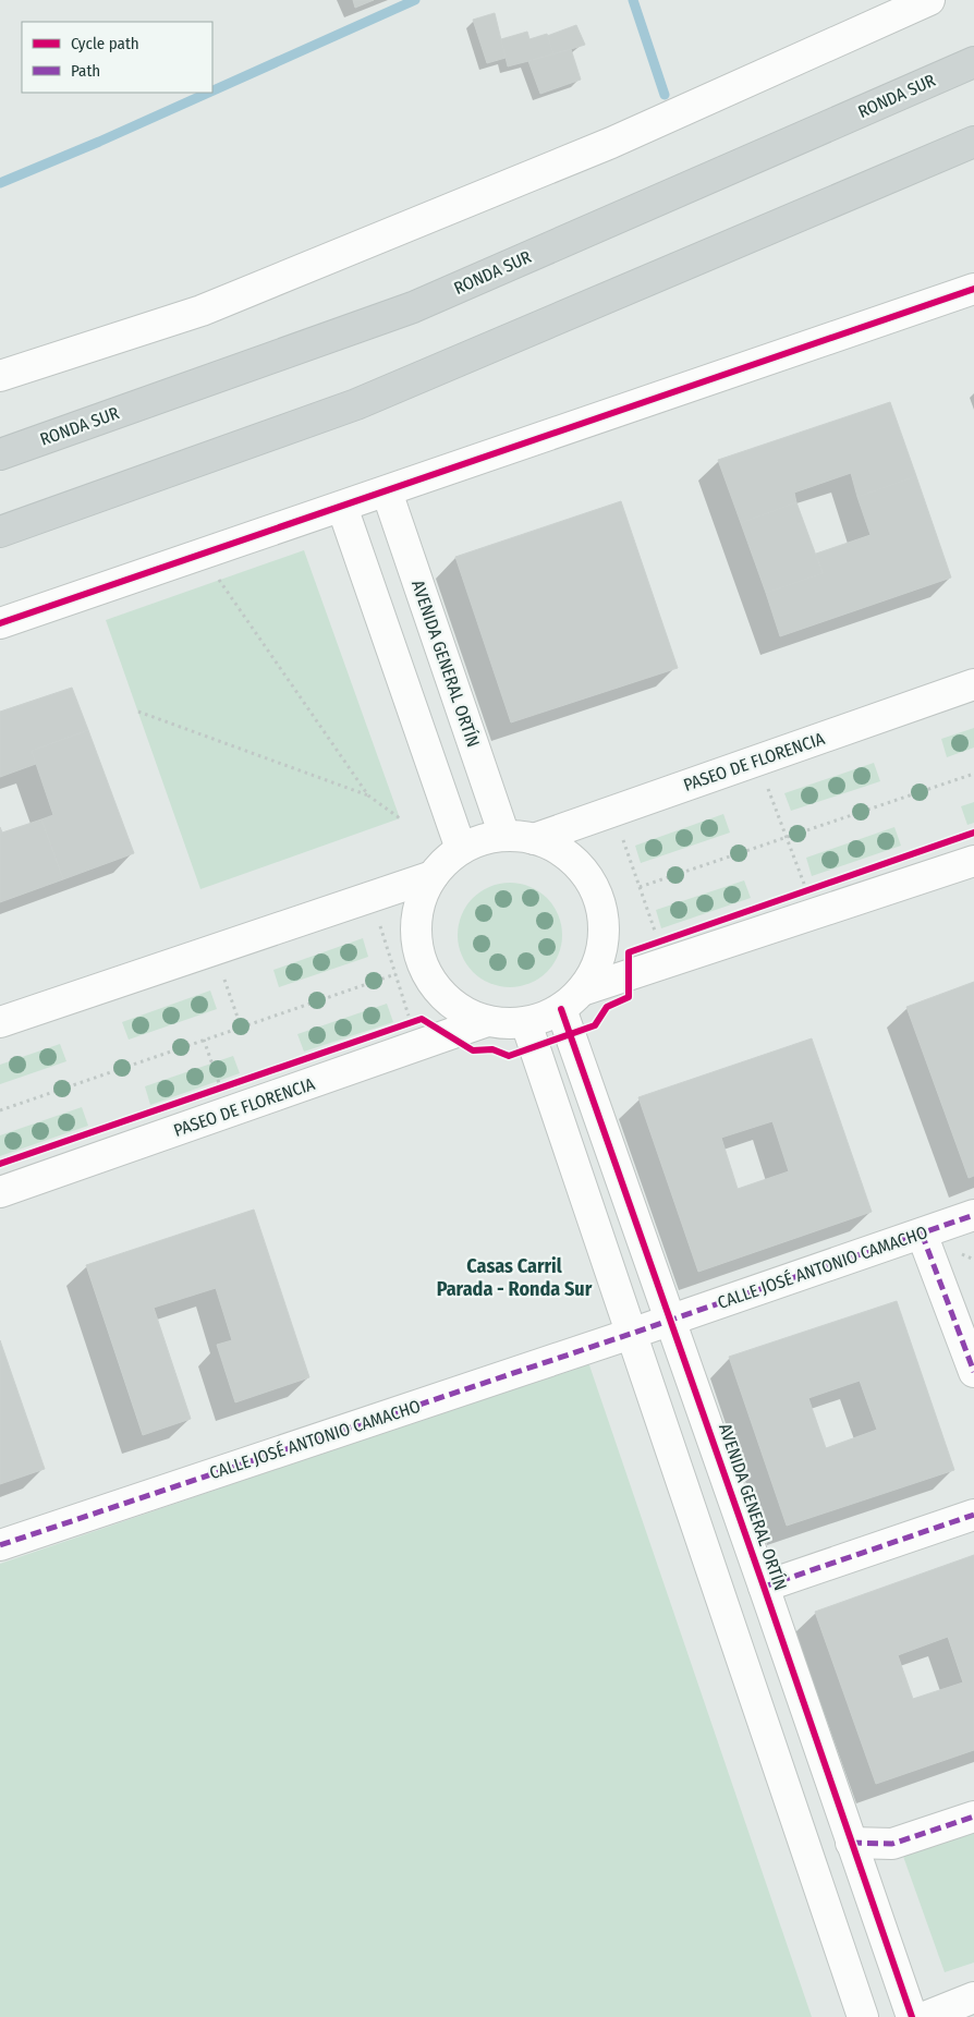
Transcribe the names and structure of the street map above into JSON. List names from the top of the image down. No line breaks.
{"streets":{"main road":["RONDA SUR"],"street":["AVENIDA GENERAL ORTÍN","PASEO DE FLORENCIA","CALLE JOSÉ ANTONIO CAMACHO"]},"crossings":[["AVENIDA GENERAL ORTÍN","PASEO DE FLORENCIA"],["AVENIDA GENERAL ORTÍN","CALLE JOSÉ ANTONIO CAMACHO"]],"districts":["Casas Carril Parada - Ronda Sur"],"legend":["Cycle path","Path"]}
